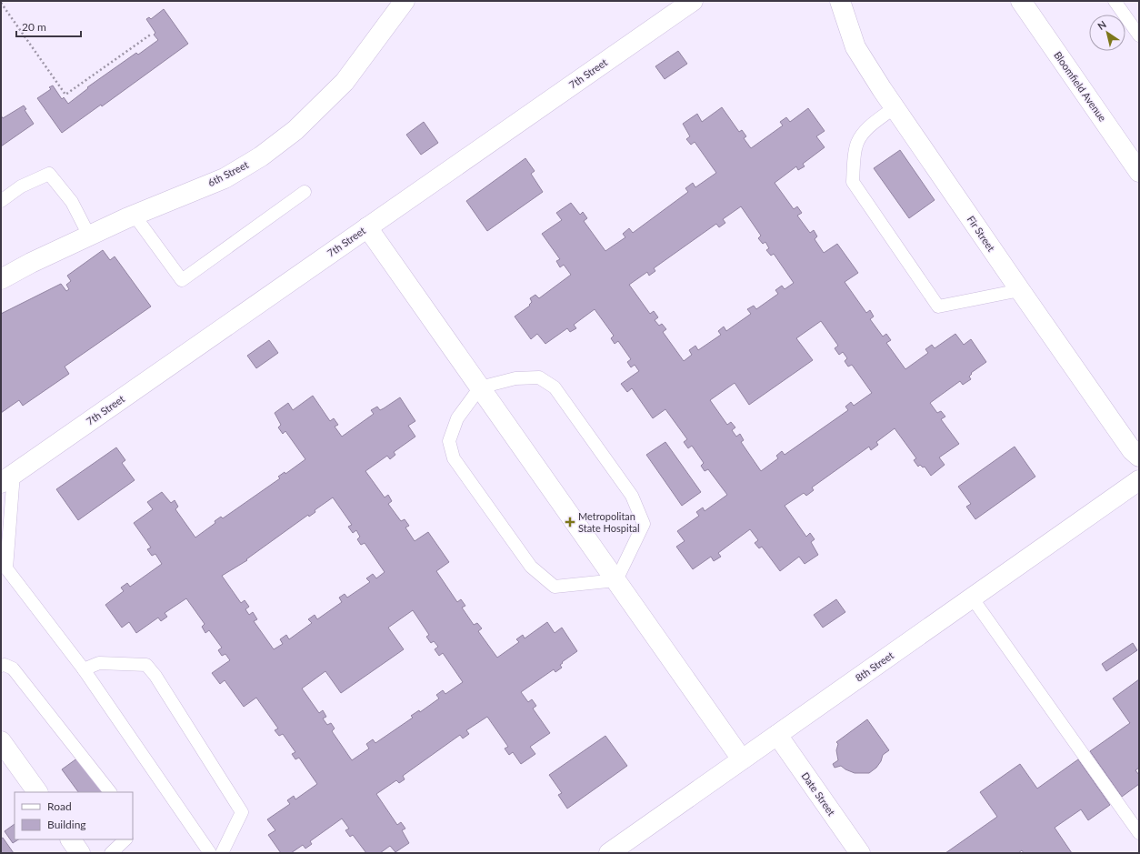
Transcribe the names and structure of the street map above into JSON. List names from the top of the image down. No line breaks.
{"streets":{"street":["7th Street","Bloomfield Avenue","6th Street","Fir Street","8th Street","Date Street"]},"crossings":[["8th Street","Date Street"]],"places":{"health":["Metropolitan State Hospital"]},"legend":["Road","Building"],"scale_bar":"20 m","north":"top left"}
